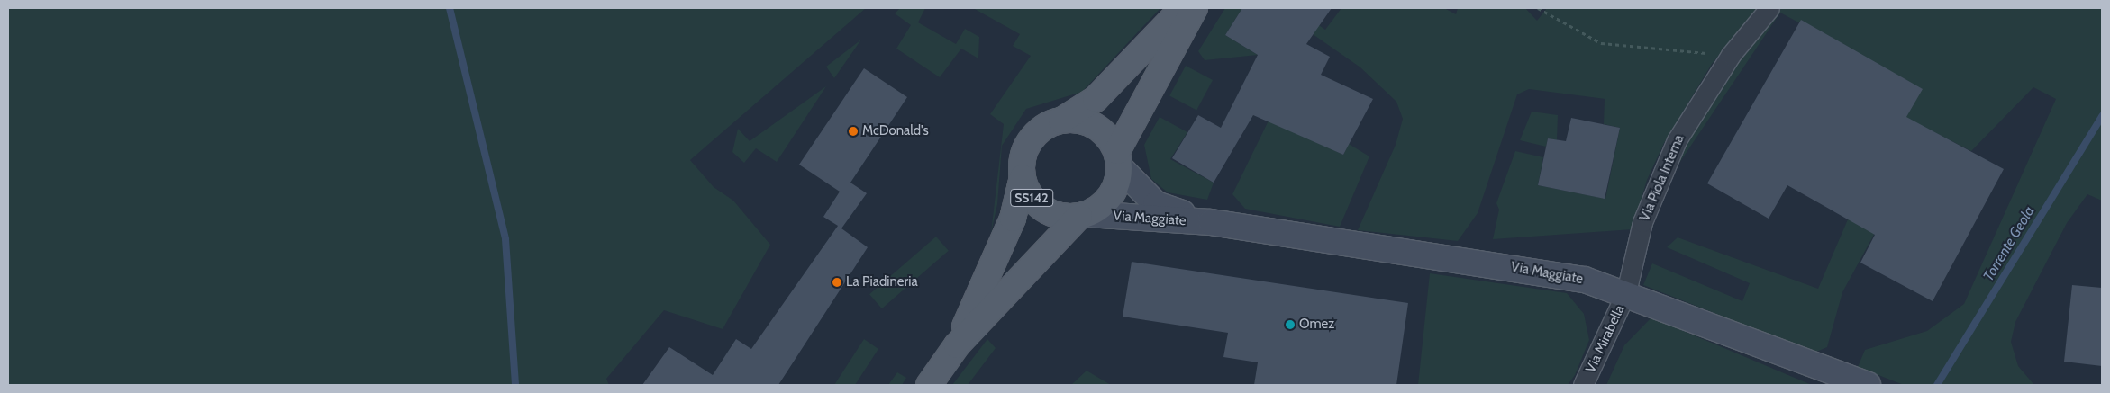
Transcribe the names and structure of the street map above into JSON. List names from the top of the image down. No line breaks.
{"streets":{"main road":["SS142"],"street":["Via Piola Interna","Via Maggiate","Via Mirabella"]},"crossings":[["Via Piola Interna","Via Maggiate"],["Via Piola Interna","Via Mirabella"],["SS142","Via Maggiate"],["Via Maggiate","Via Mirabella"]],"water":["Torrente Geola"],"places":["McDonald's","La Piadineria","Omez"]}
